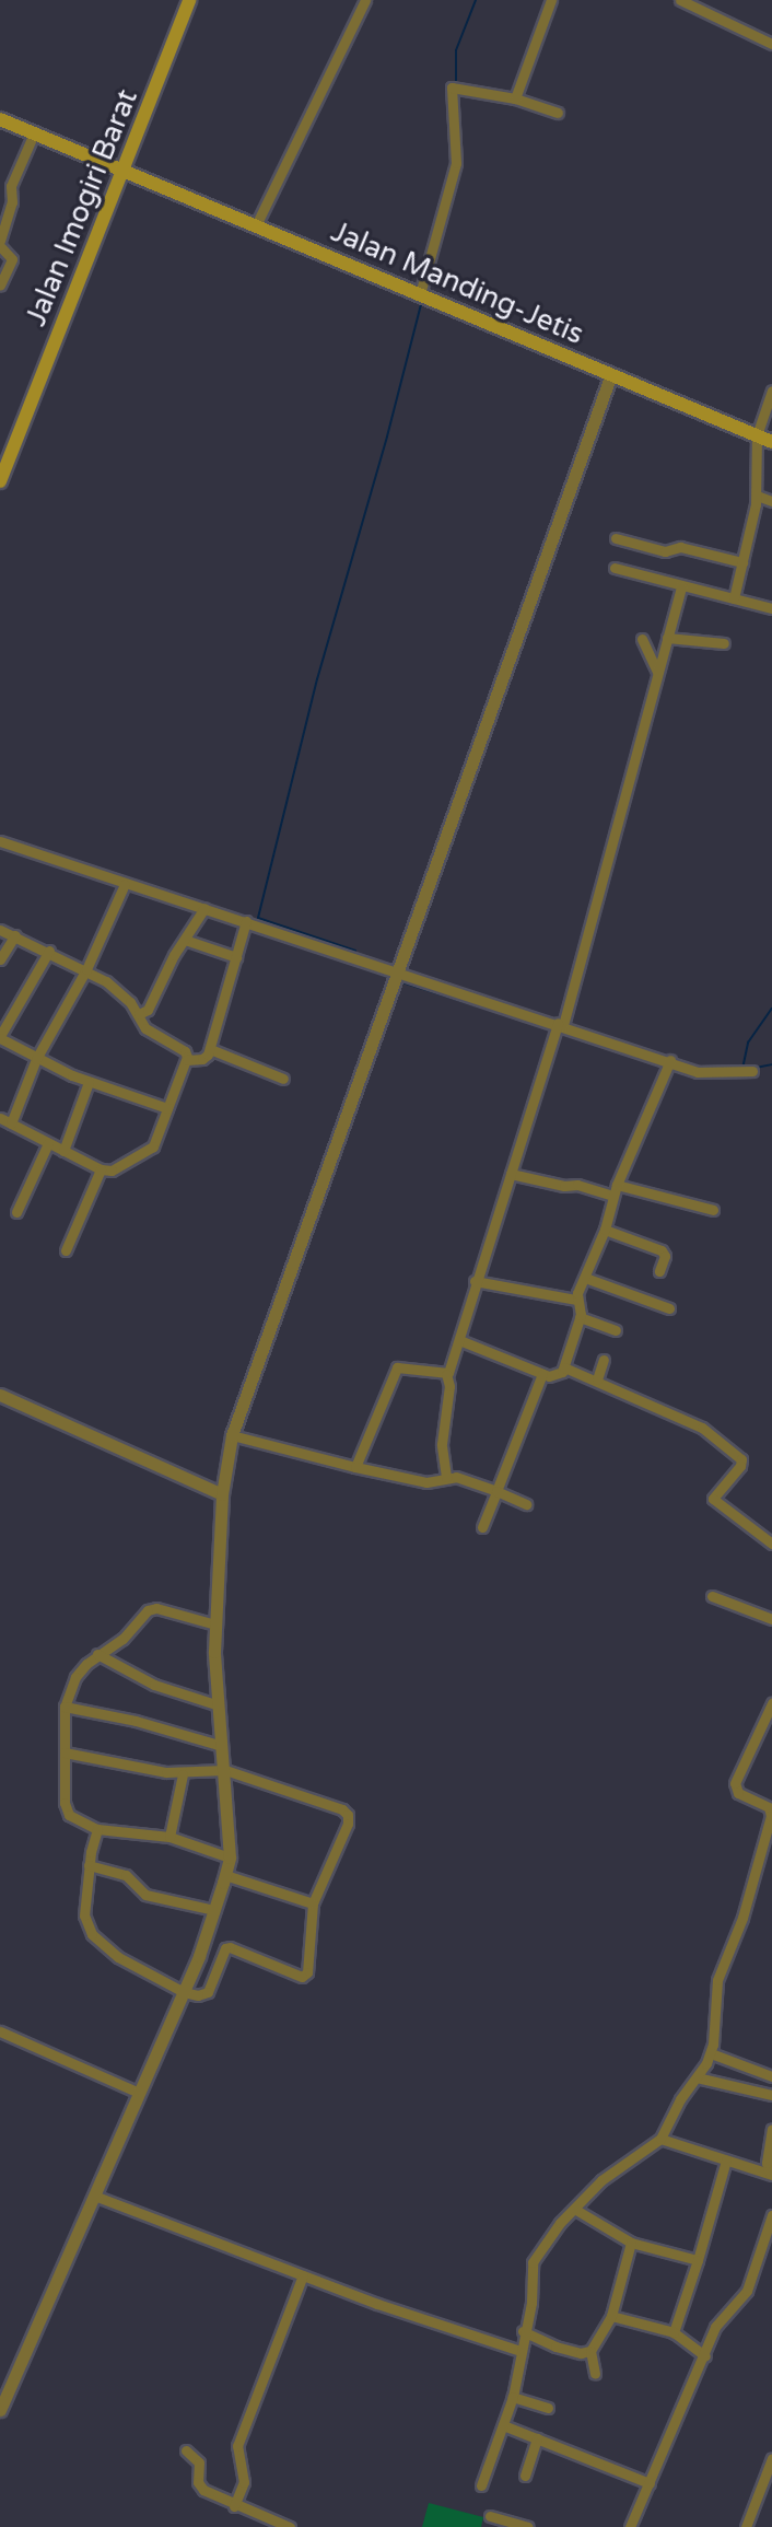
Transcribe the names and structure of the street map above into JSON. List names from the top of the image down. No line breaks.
{"streets":{"main road":["Jalan Imogiri Barat","Jalan Manding-Jetis"]},"crossings":[["Jalan Imogiri Barat","Jalan Manding-Jetis"]]}
